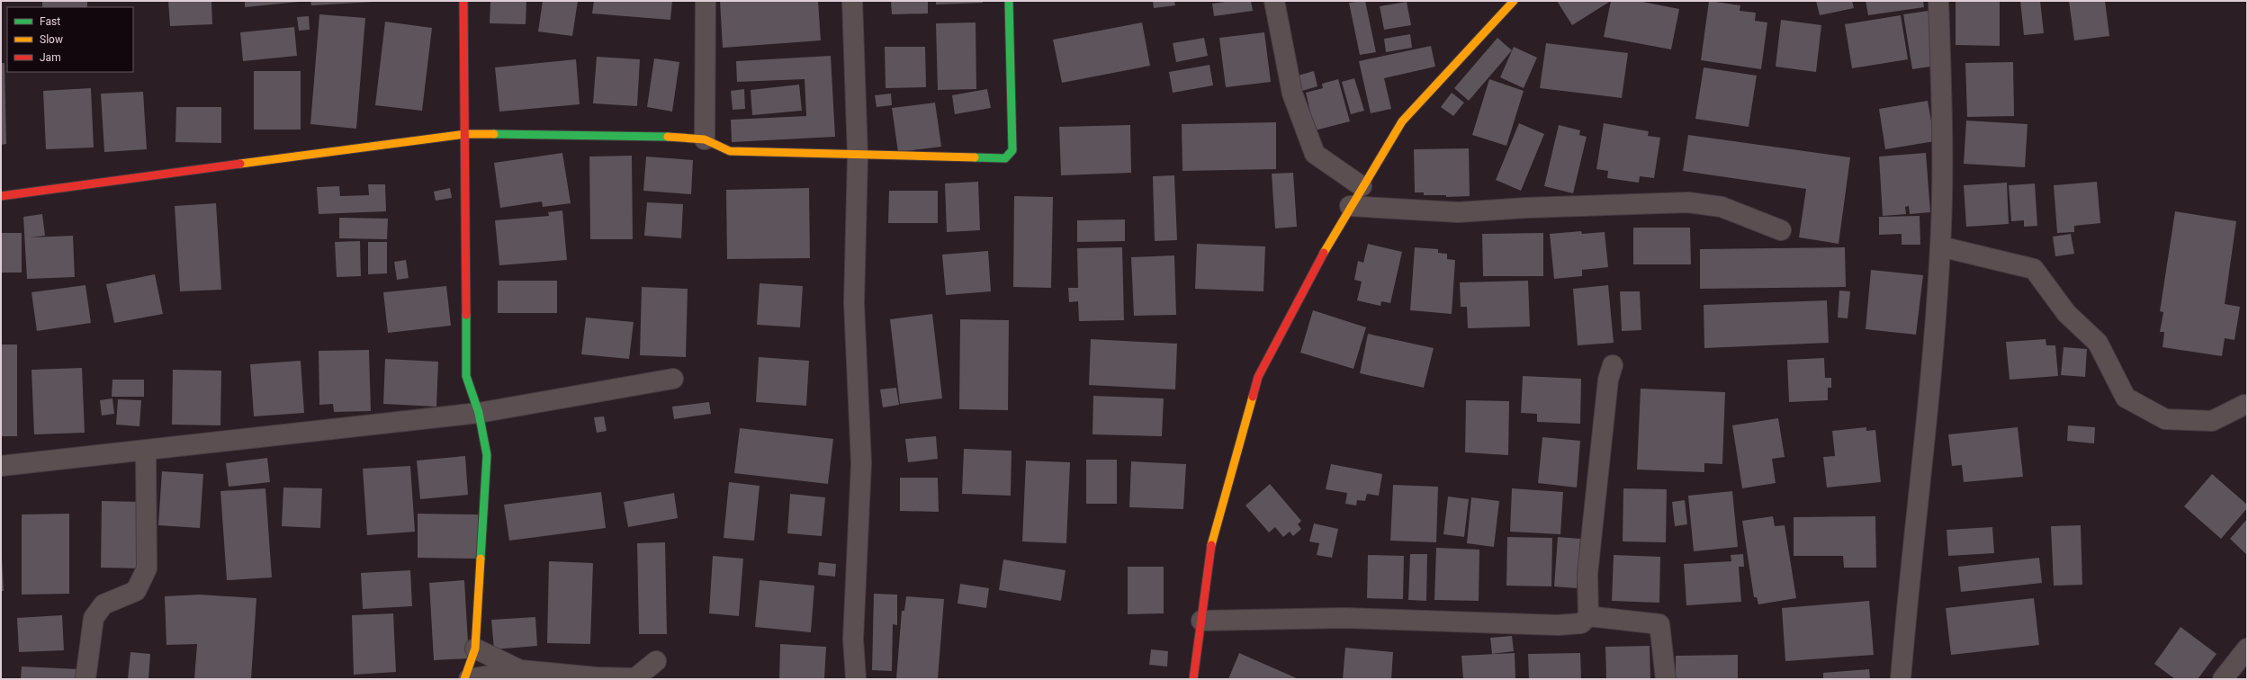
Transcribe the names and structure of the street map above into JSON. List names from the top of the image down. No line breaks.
{"legend":["Fast","Slow","Jam"]}
